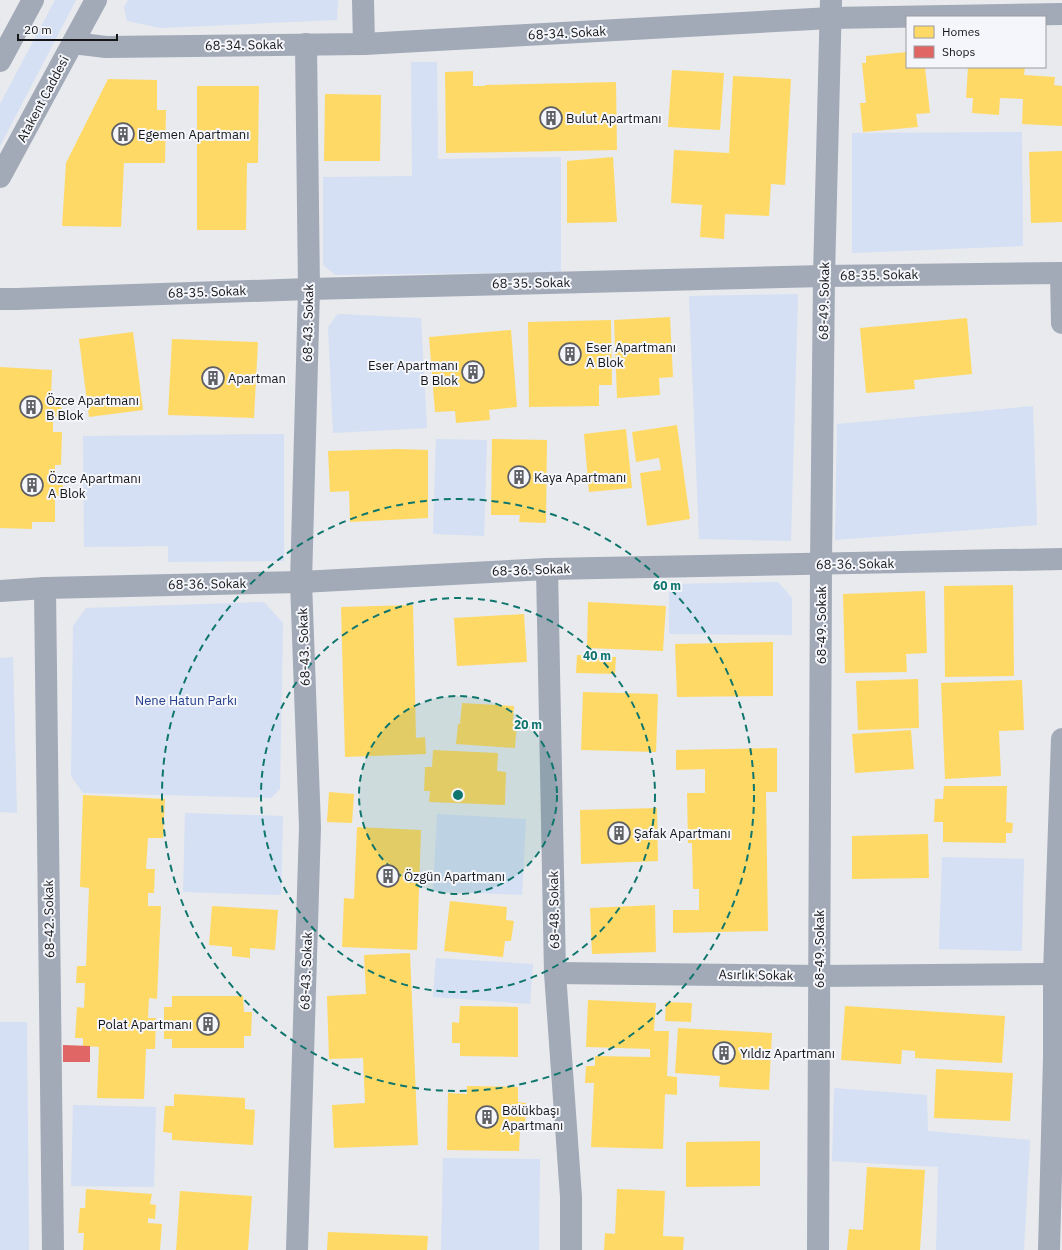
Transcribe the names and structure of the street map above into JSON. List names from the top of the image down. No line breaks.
{"streets":{"street":["68-34. Sokak","Atakent Caddesi","68-35. Sokak","68-49. Sokak","68-43. Sokak","68-36. Sokak","68-48. Sokak","68-42. Sokak","Asırlık Sokak"]},"crossings":[["68-34. Sokak","Atakent Caddesi"],["68-34. Sokak","68-49. Sokak"],["68-34. Sokak","68-43. Sokak"],["68-35. Sokak","68-49. Sokak"],["68-35. Sokak","68-43. Sokak"],["68-49. Sokak","68-36. Sokak"],["68-49. Sokak","Asırlık Sokak"],["68-43. Sokak","68-36. Sokak"],["68-36. Sokak","68-48. Sokak"],["68-36. Sokak","68-42. Sokak"],["68-48. Sokak","Asırlık Sokak"]],"parks":["Nene Hatun Parkı"],"places":{"building":["Bulut Apartmanı","Egemen Apartmanı","Eser Apartmanı A Blok","Eser Apartmanı B Blok","Apartman","Özce Apartmanı B Blok","Kaya Apartmanı","Özce Apartmanı A Blok","Şafak Apartmanı","Özgün Apartmanı","Polat Apartmanı","Yıldız Apartmanı","Bölükbaşı Apartmanı"]},"legend":["Homes","Shops"],"scale_bar":"20 m","rings":["60 m","40 m","20 m"]}
